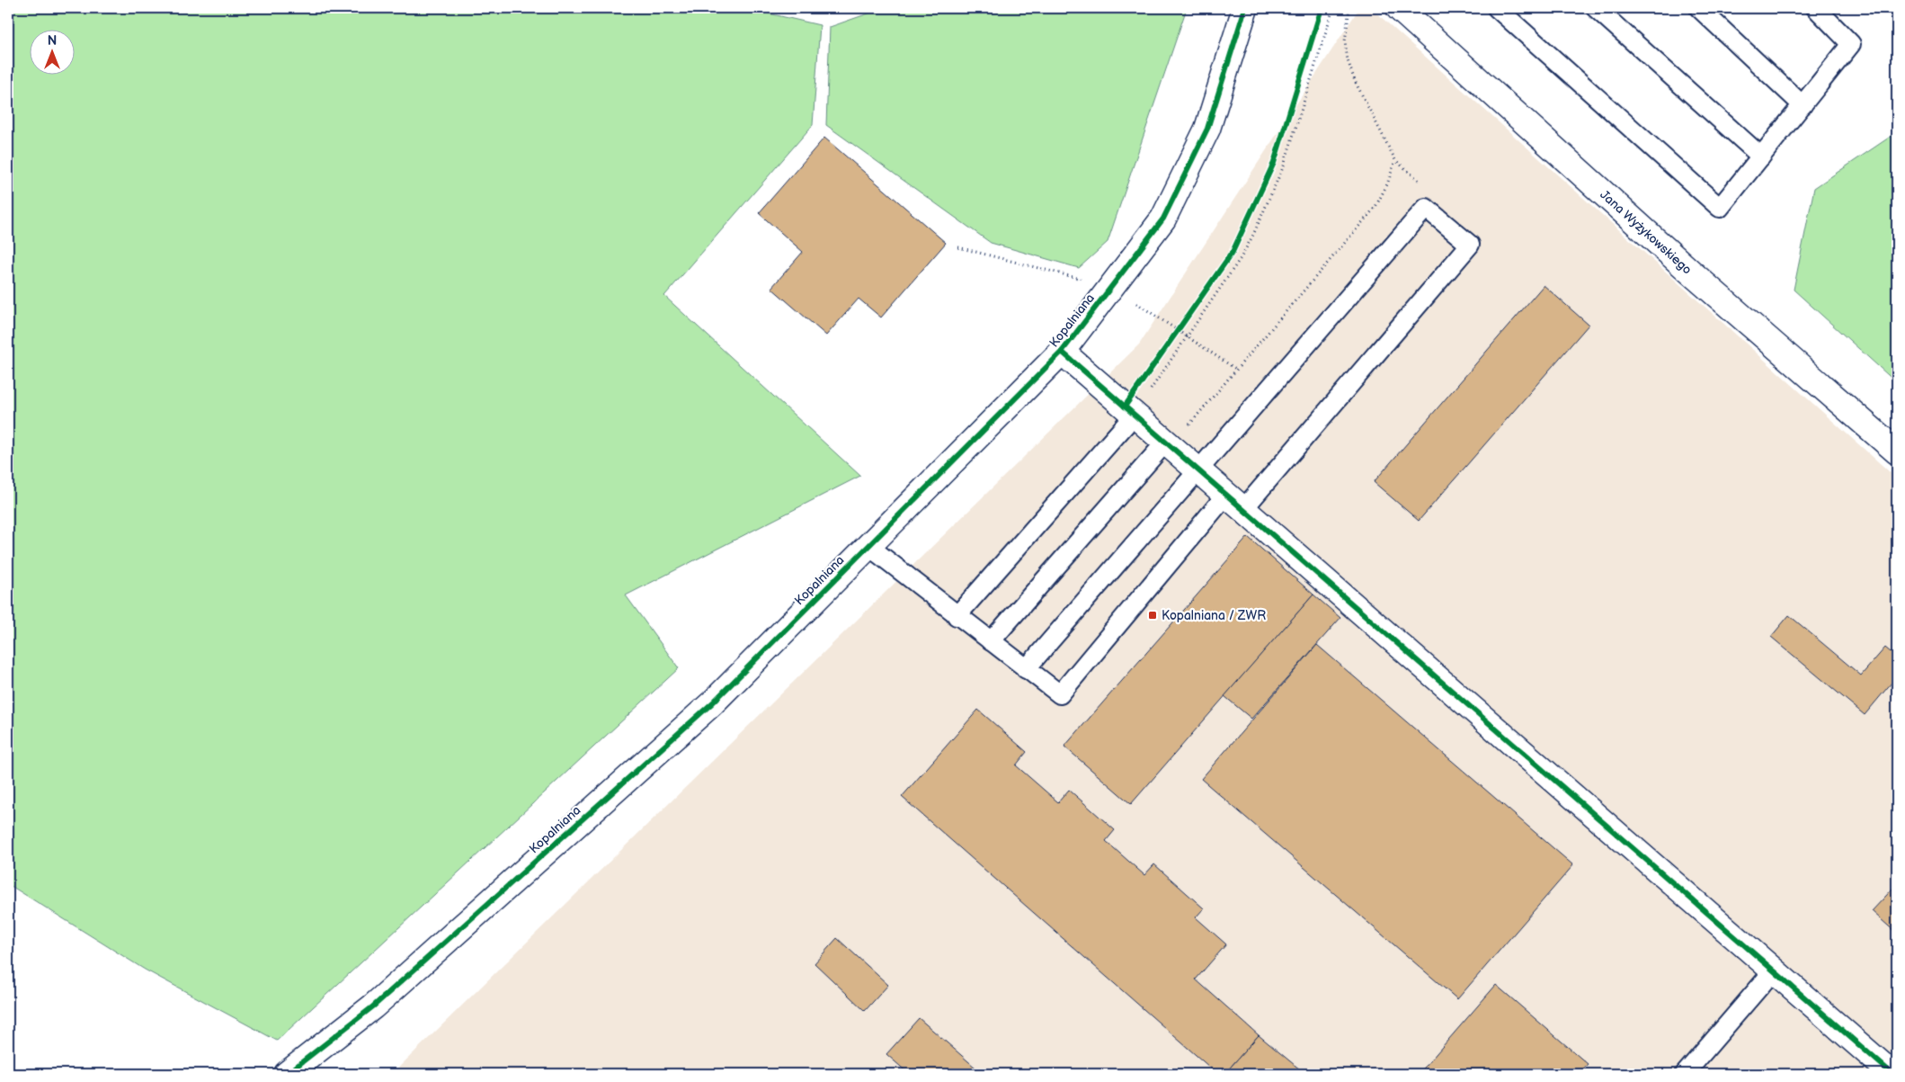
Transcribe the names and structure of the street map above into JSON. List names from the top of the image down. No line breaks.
{"streets":{"street":["Jana Wyżykowskiego","Kopalniana"]},"places":{"transit":["Kopalniana / ZWR"]},"north":"top"}
